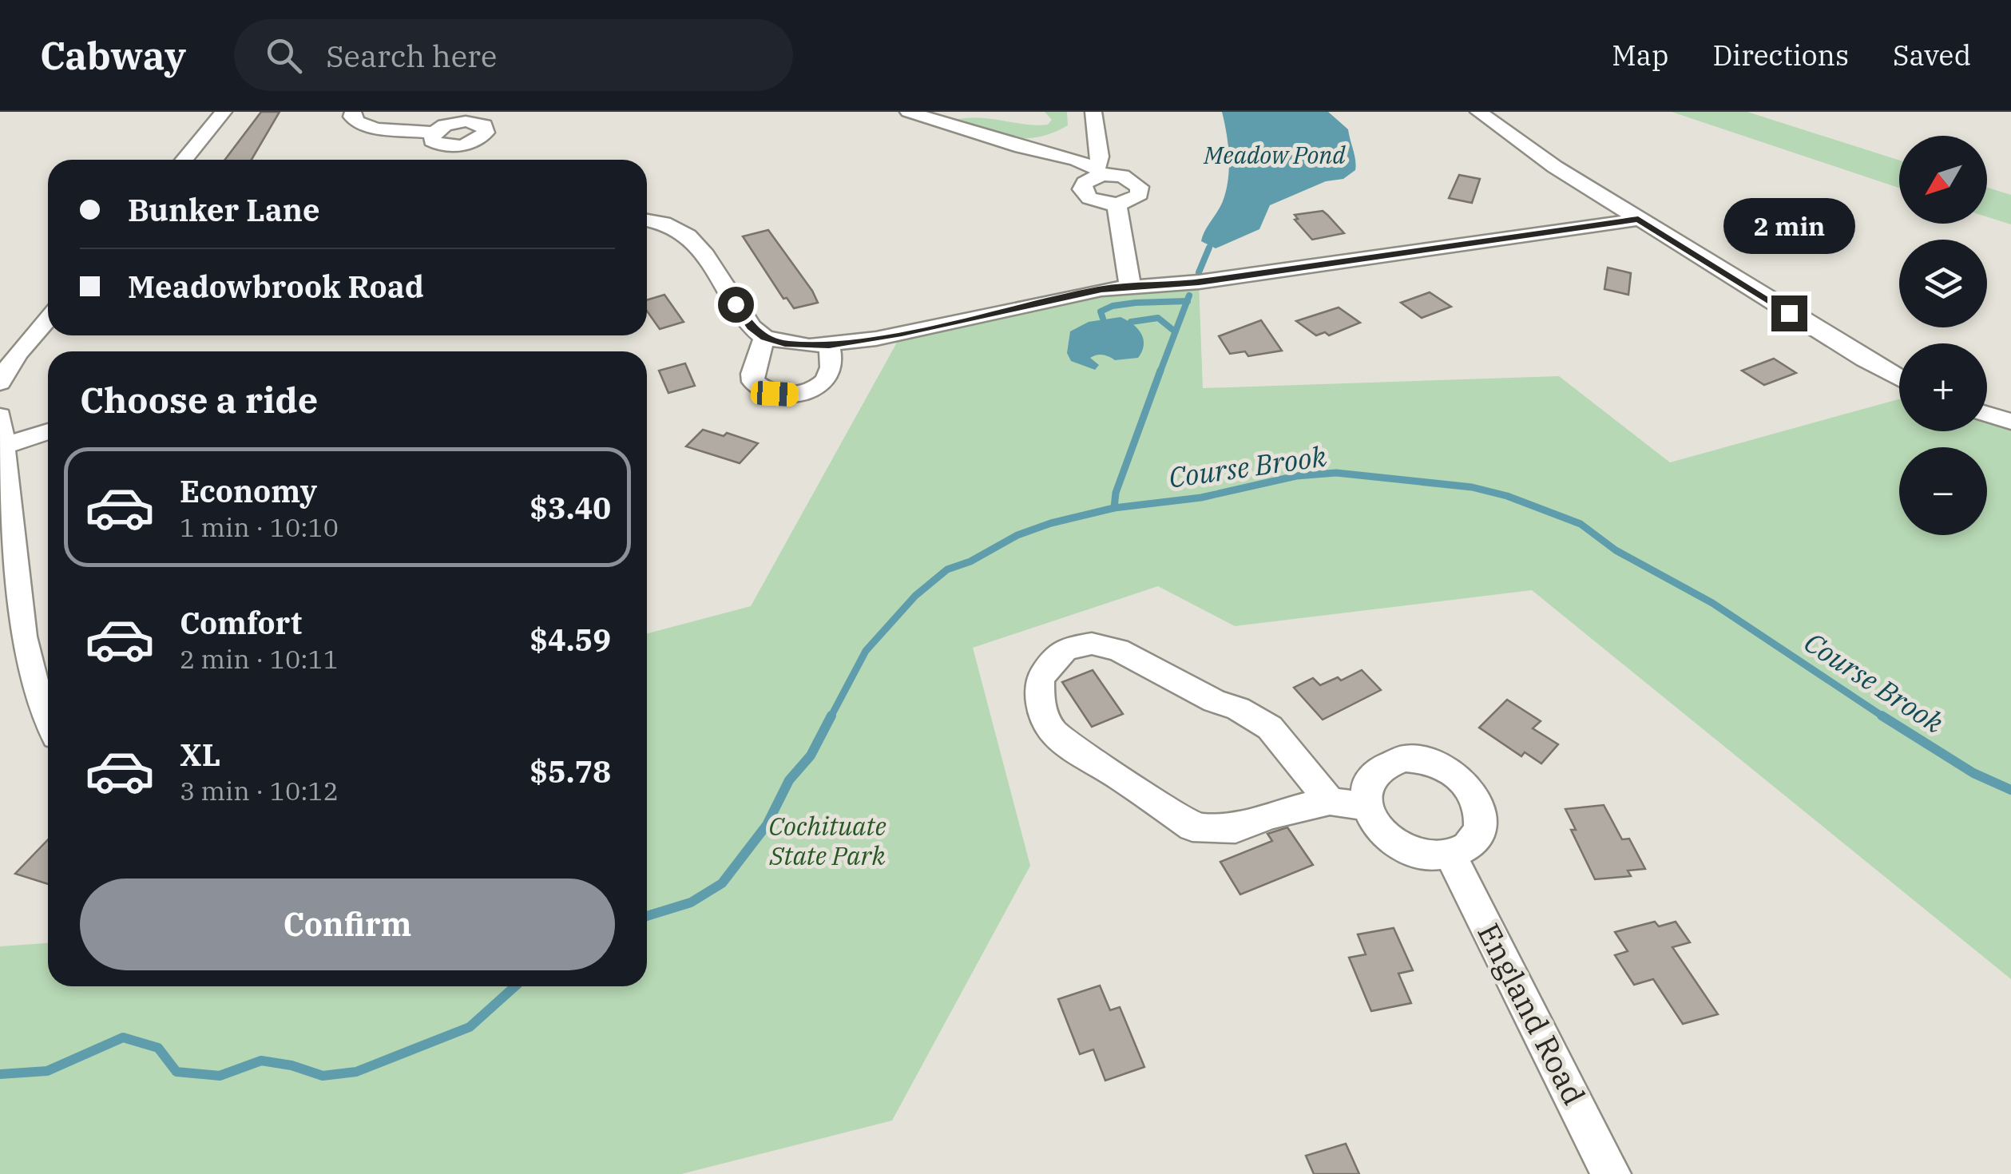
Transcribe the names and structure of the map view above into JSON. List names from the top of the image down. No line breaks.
{"streets":{"street":["England Road"]},"water":["Meadow Pond","Course Brook"],"parks":["Cochituate State Park"],"north":"bottom left","page":{"header":"Cabway","search":"Search here","nav":["Map","Directions","Saved"],"map_buttons":["+","−"],"banner":["Bunker Lane","Meadowbrook Road"],"bubble":"2 min","heading":"Choose a ride","list":[{"name":"Economy","note":"1 min · 10:10","value":"$3.40"},{"name":"Comfort","note":"2 min · 10:11","value":"$4.59"},{"name":"XL","note":"3 min · 10:12","value":"$5.78"}],"buttons":"Confirm"}}
